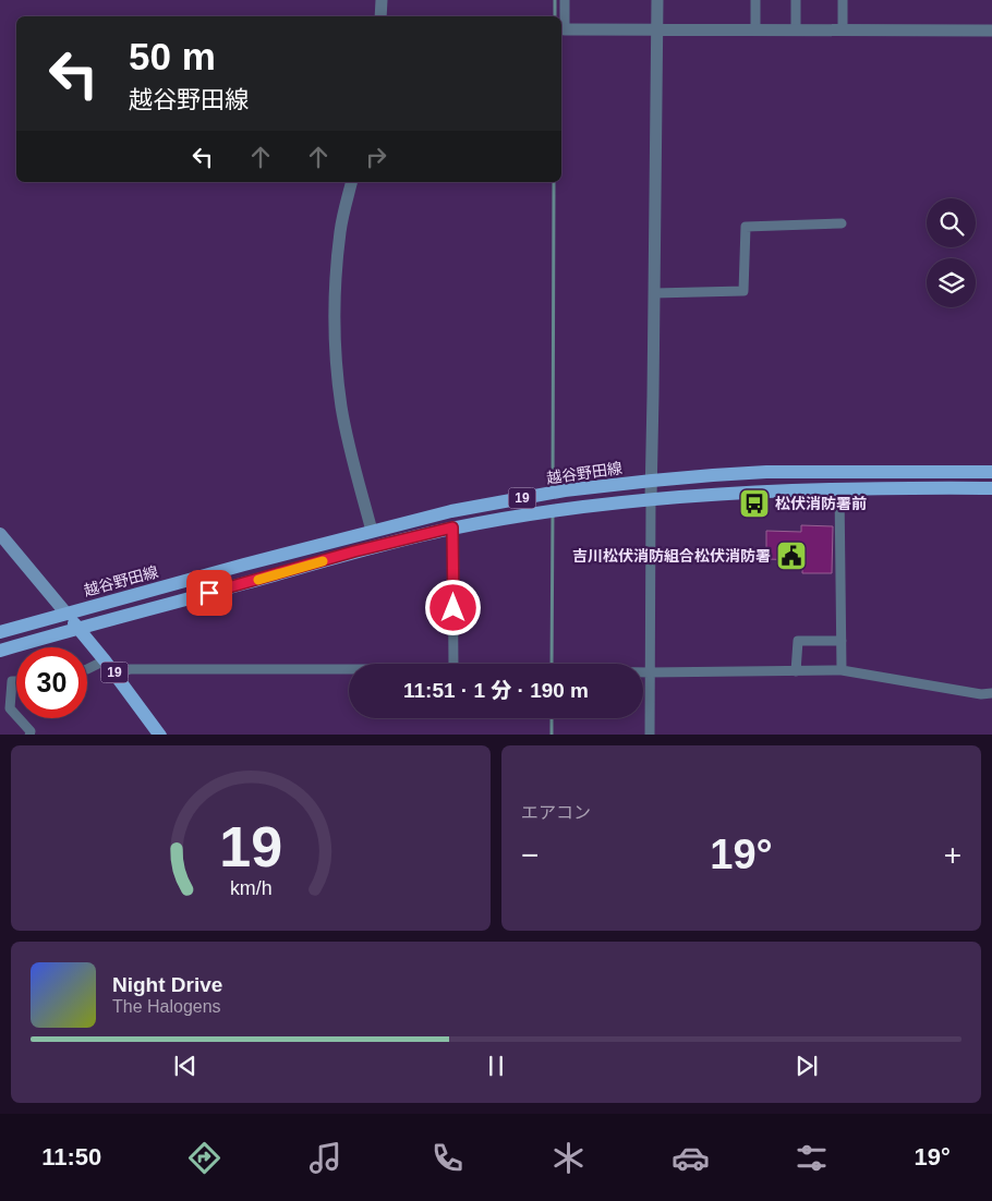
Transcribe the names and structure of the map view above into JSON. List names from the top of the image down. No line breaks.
{"streets":{"main road":["越谷野田線","19"]},"crossings":[["越谷野田線","19"]],"places":{"bus stop":["松伏消防署前"],"public building":["吉川松伏消防組合松伏消防署"]},"page":{"turn":["50 m","越谷野田線"],"limit":"30","trip":"11:51 · 1 分 · 190 m","tile":"エアコン","heat":["−","19°","+"],"song":["Night Drive","The Halogens"],"tabs":["11:50","19°"],"gauge":["19","km/h"]}}
